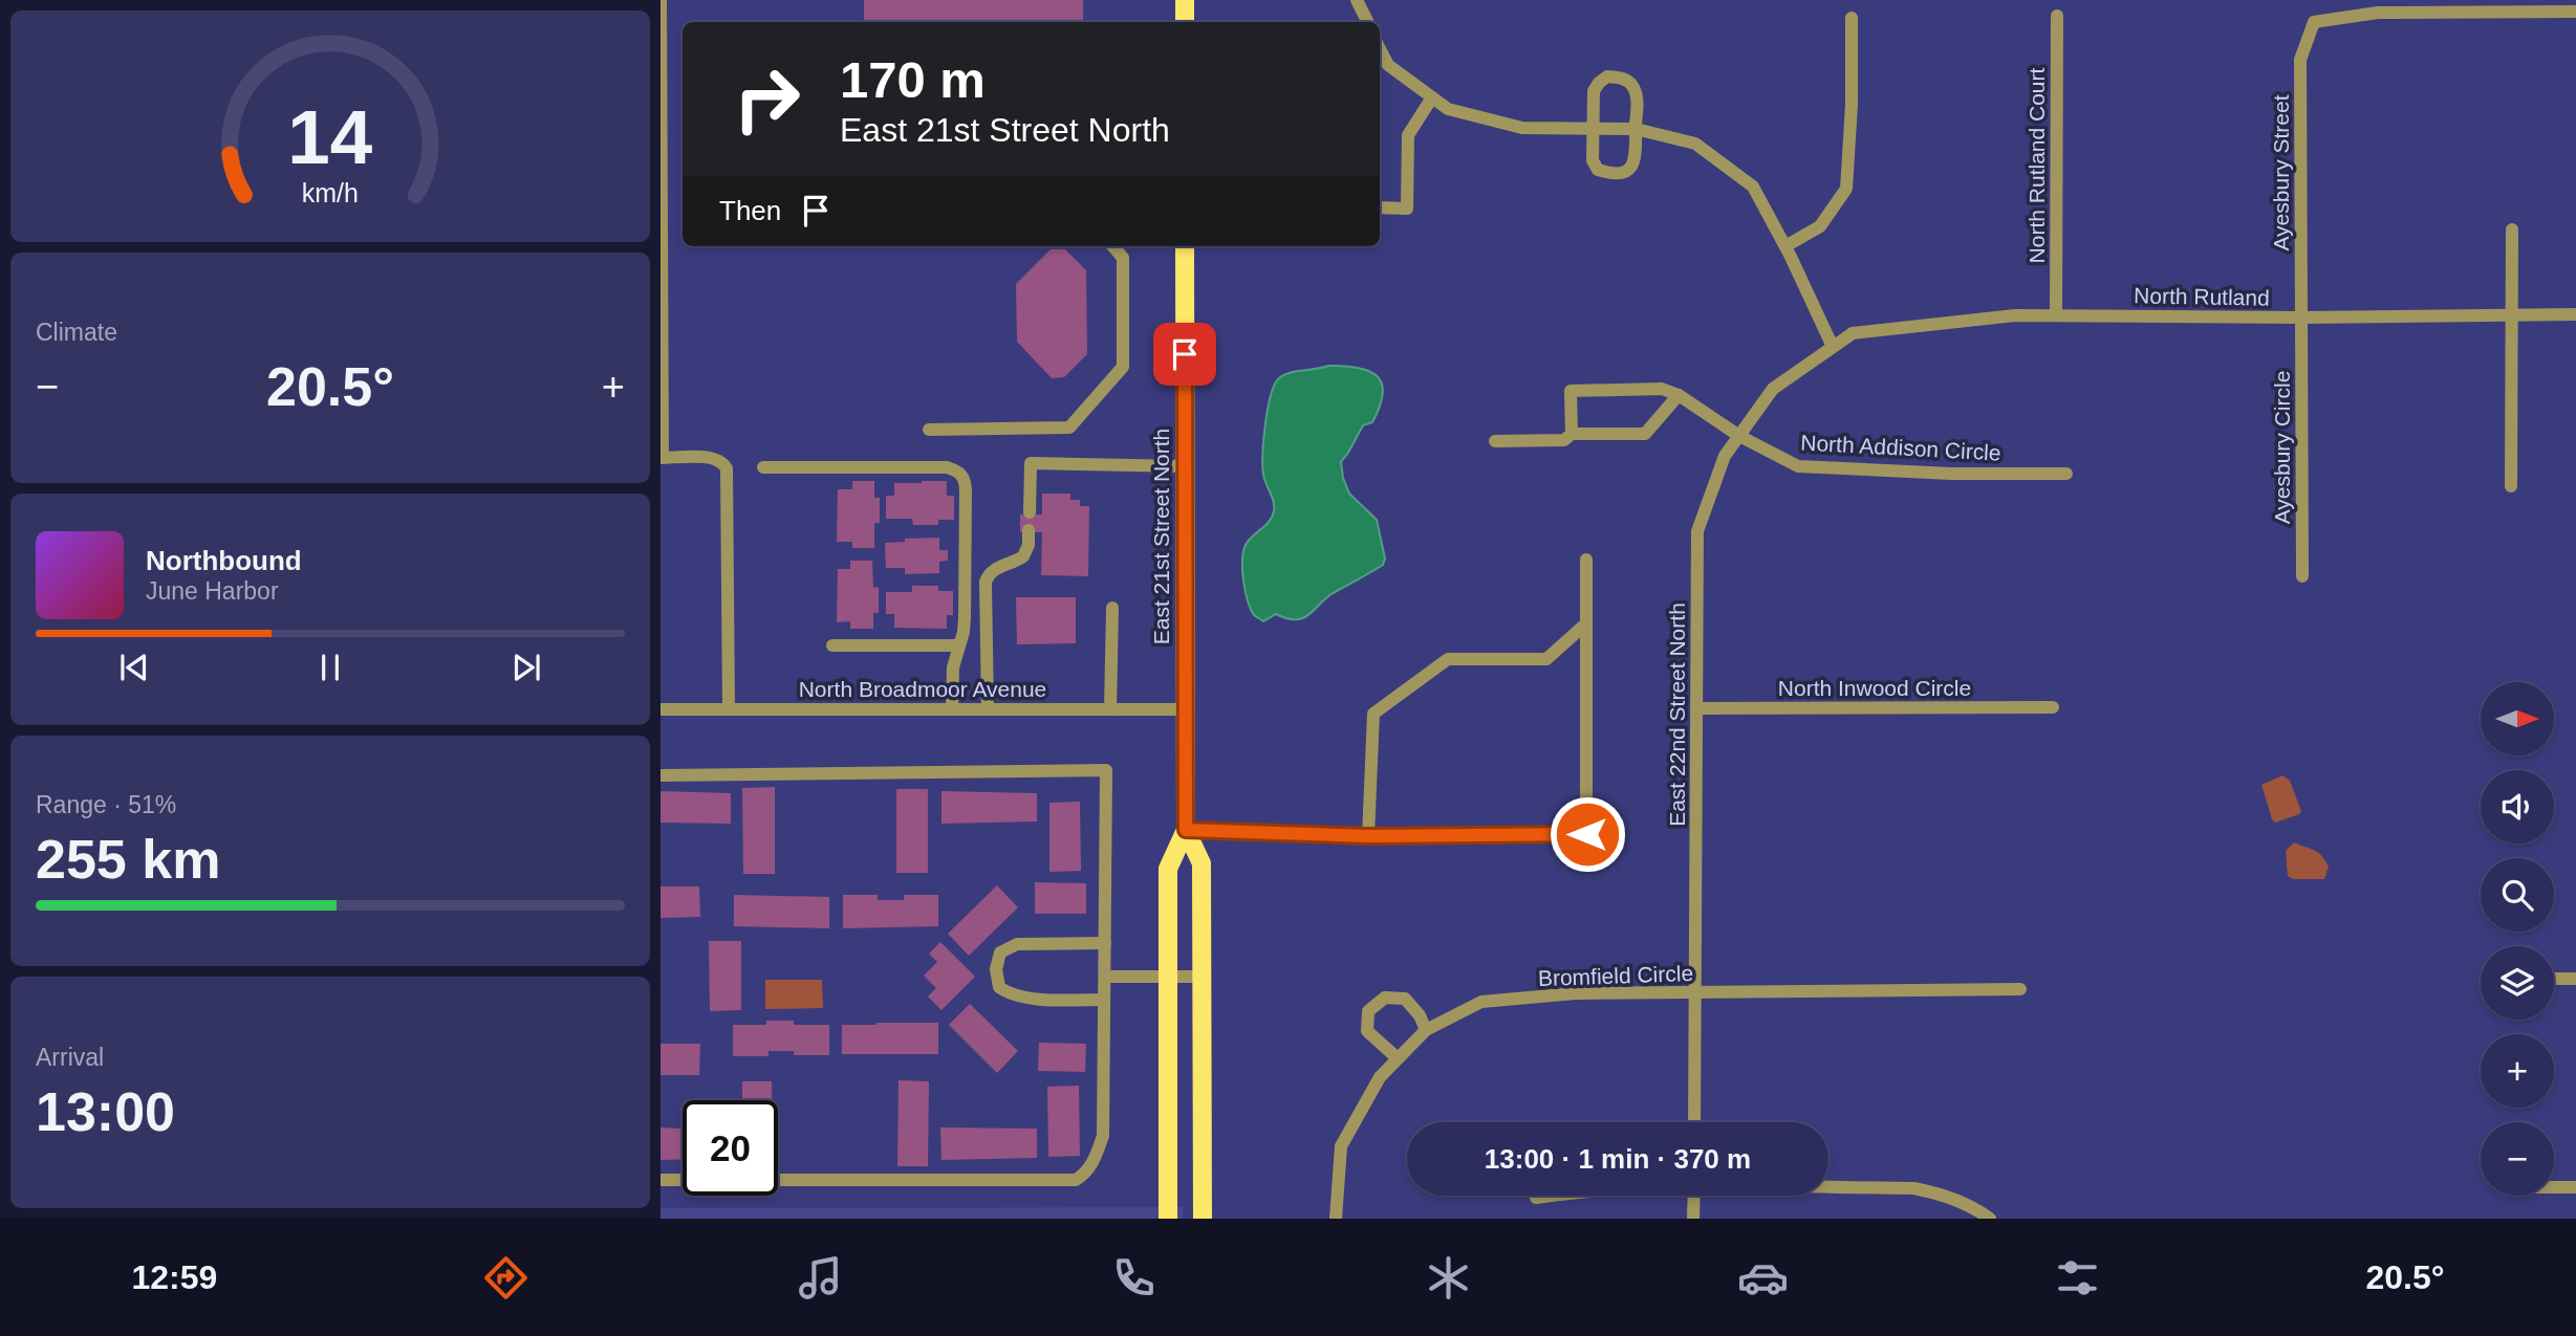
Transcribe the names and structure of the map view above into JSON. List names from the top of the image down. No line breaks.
{"streets":{"main road":["East 21st Street North"],"street":["North Rutland Court","Ayesbury Street","North Rutland","North Addison Circle","Ayesbury Circle","North Inwood Circle","North Broadmoor Avenue","East 22nd Street North","Bromfield Circle"]},"crossings":[["North Rutland Court","North Rutland"],["Ayesbury Street","North Rutland"],["Ayesbury Street","Ayesbury Circle"],["North Rutland","Ayesbury Circle"],["North Rutland","East 22nd Street North"],["North Addison Circle","East 22nd Street North"],["East 21st Street North","North Broadmoor Avenue"],["North Inwood Circle","East 22nd Street North"],["East 22nd Street North","Bromfield Circle"]],"north":"right","page":{"turn":["170 m","East 21st Street North"],"then":"Then","tile":["Climate",["Range · 51%","255 km"],["Arrival","13:00"]],"heat":["−","20.5°","+"],"song":["Northbound","June Harbor"],"map_buttons":["+","−"],"limit":"20","trip":"13:00 · 1 min · 370 m","tabs":["12:59","20.5°"],"gauge":["14","km/h"]}}
